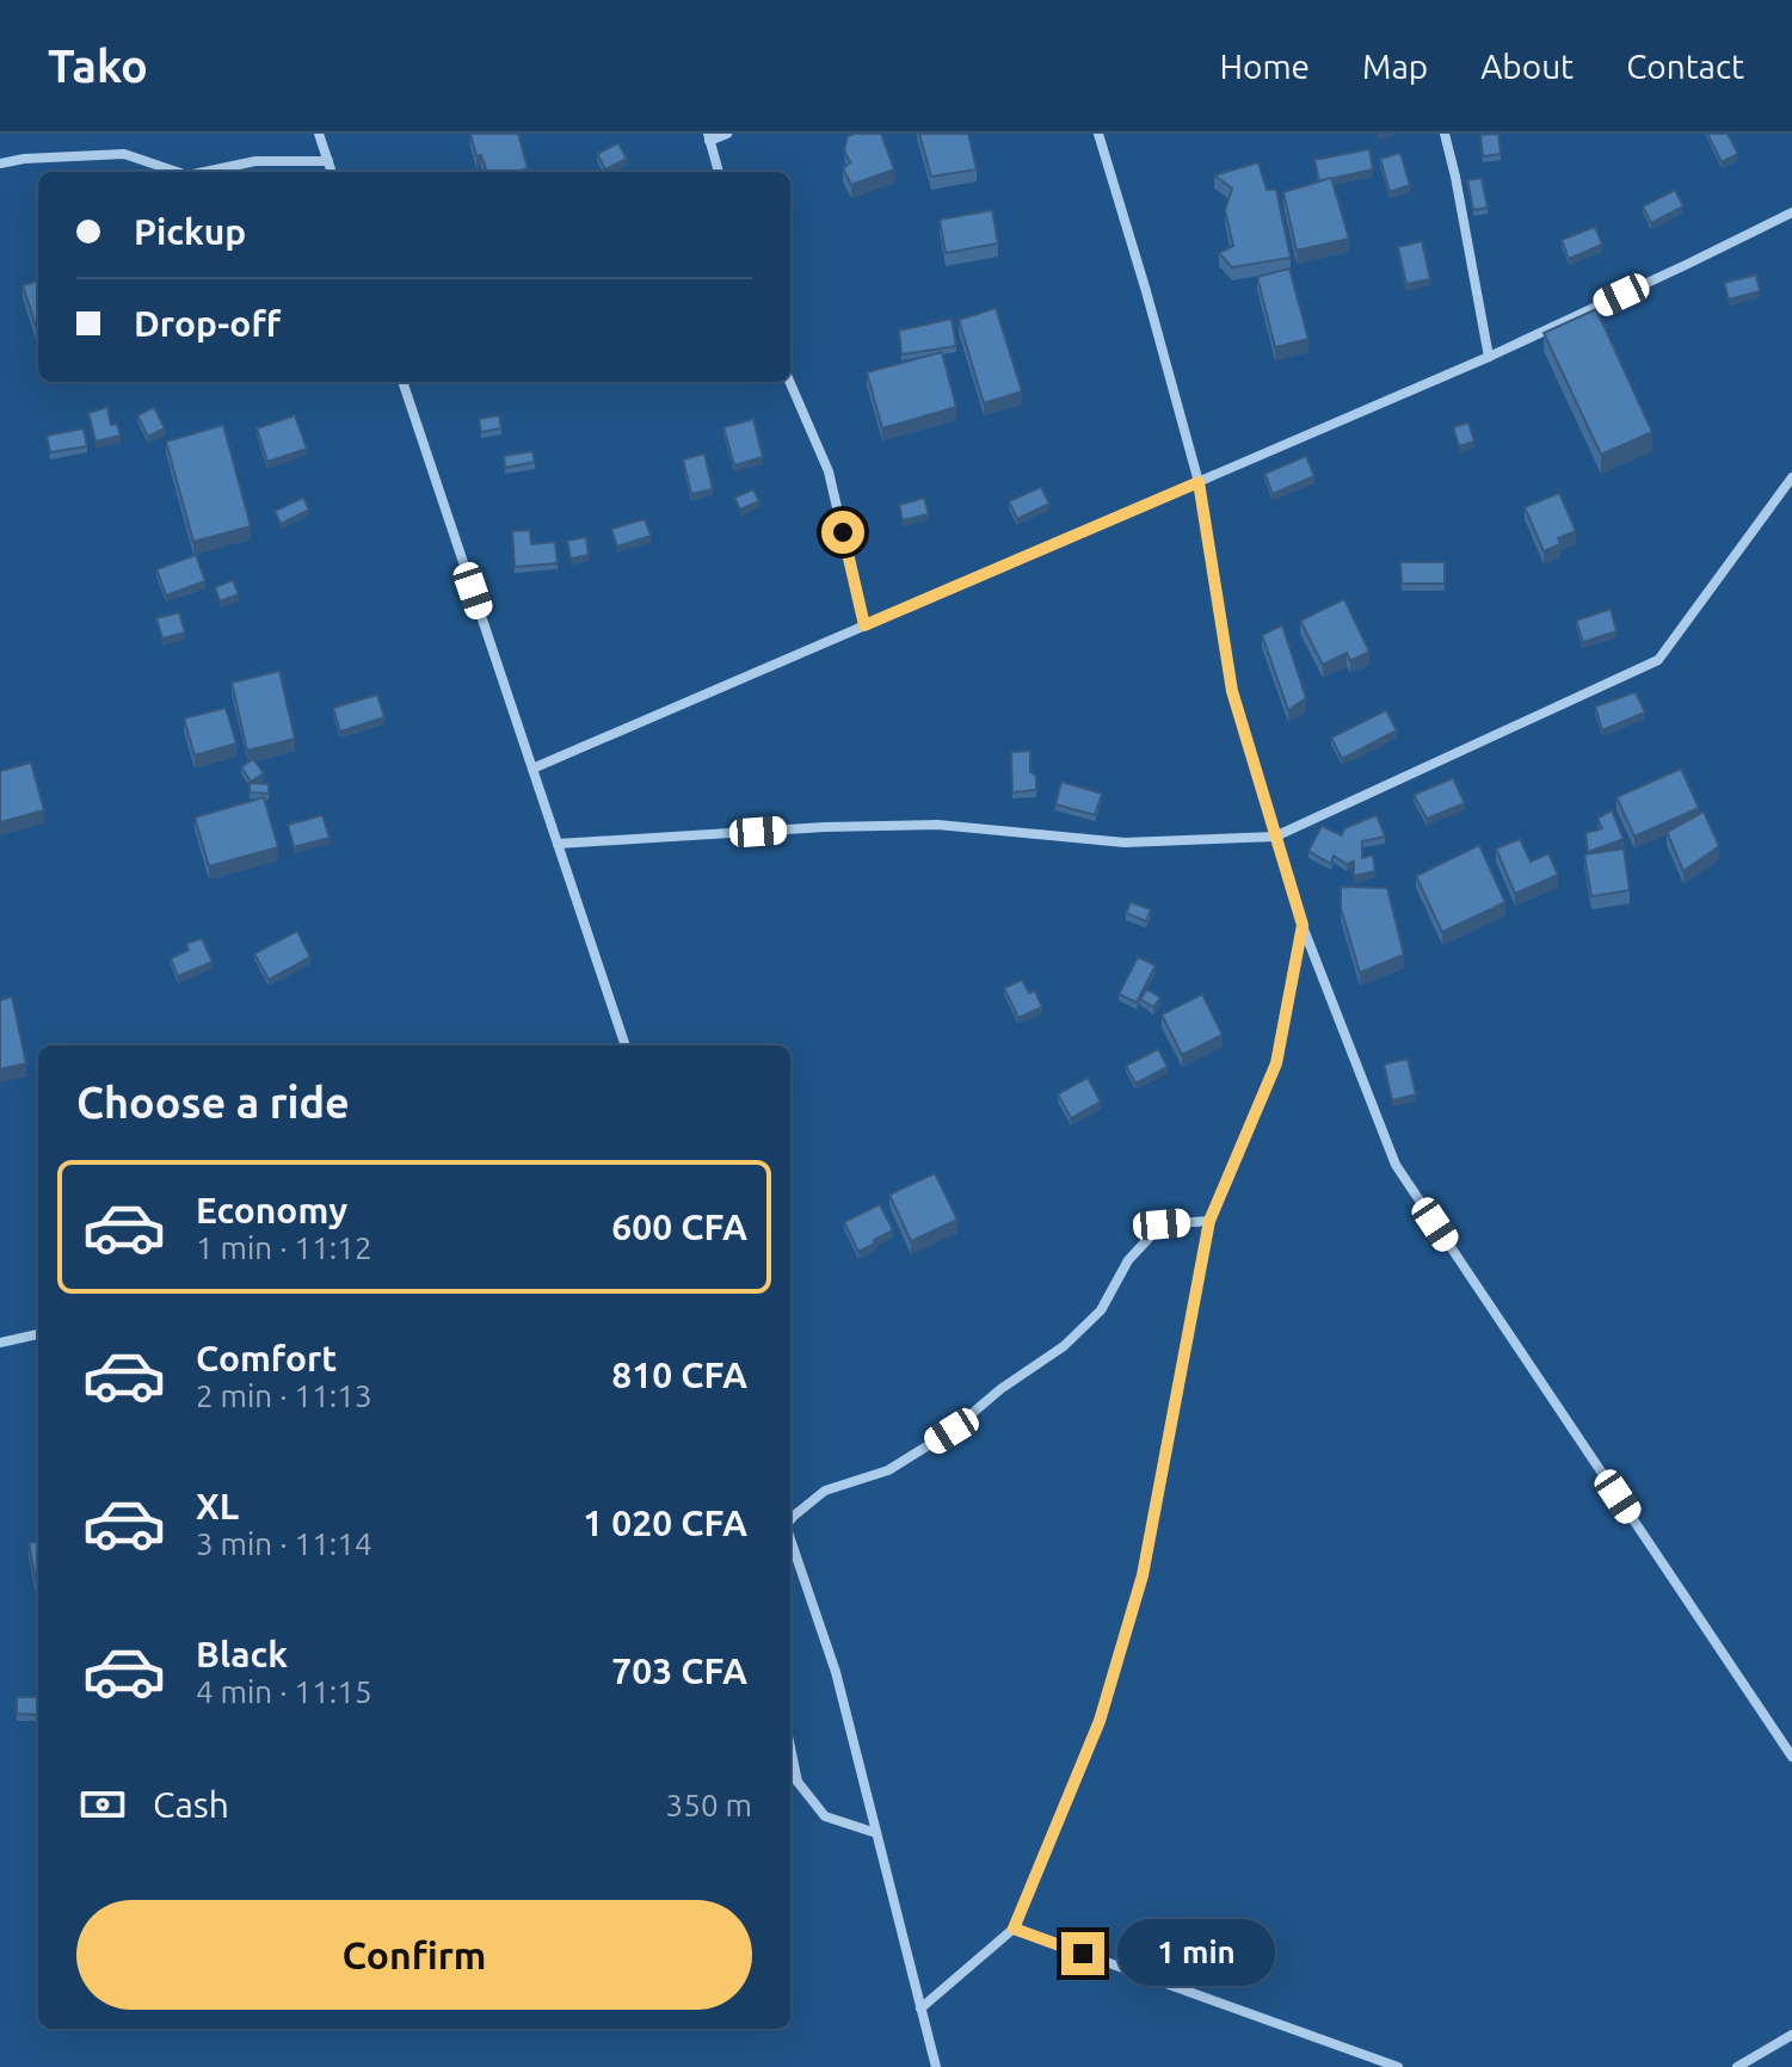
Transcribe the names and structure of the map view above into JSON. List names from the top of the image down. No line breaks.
{"page":{"header":"Tako","nav":["Home","Map","About","Contact"],"banner":["Pickup","Drop-off"],"heading":"Choose a ride","list":[{"name":"Economy","note":"1 min · 11:12","value":"600 CFA"},{"name":"Comfort","note":"2 min · 11:13","value":"810 CFA"},{"name":"XL","note":"3 min · 11:14","value":"1 020 CFA"},{"name":"Black","note":"4 min · 11:15","value":"703 CFA"}],"pay":["Cash","350 m"],"buttons":"Confirm","bubble":"1 min"}}
